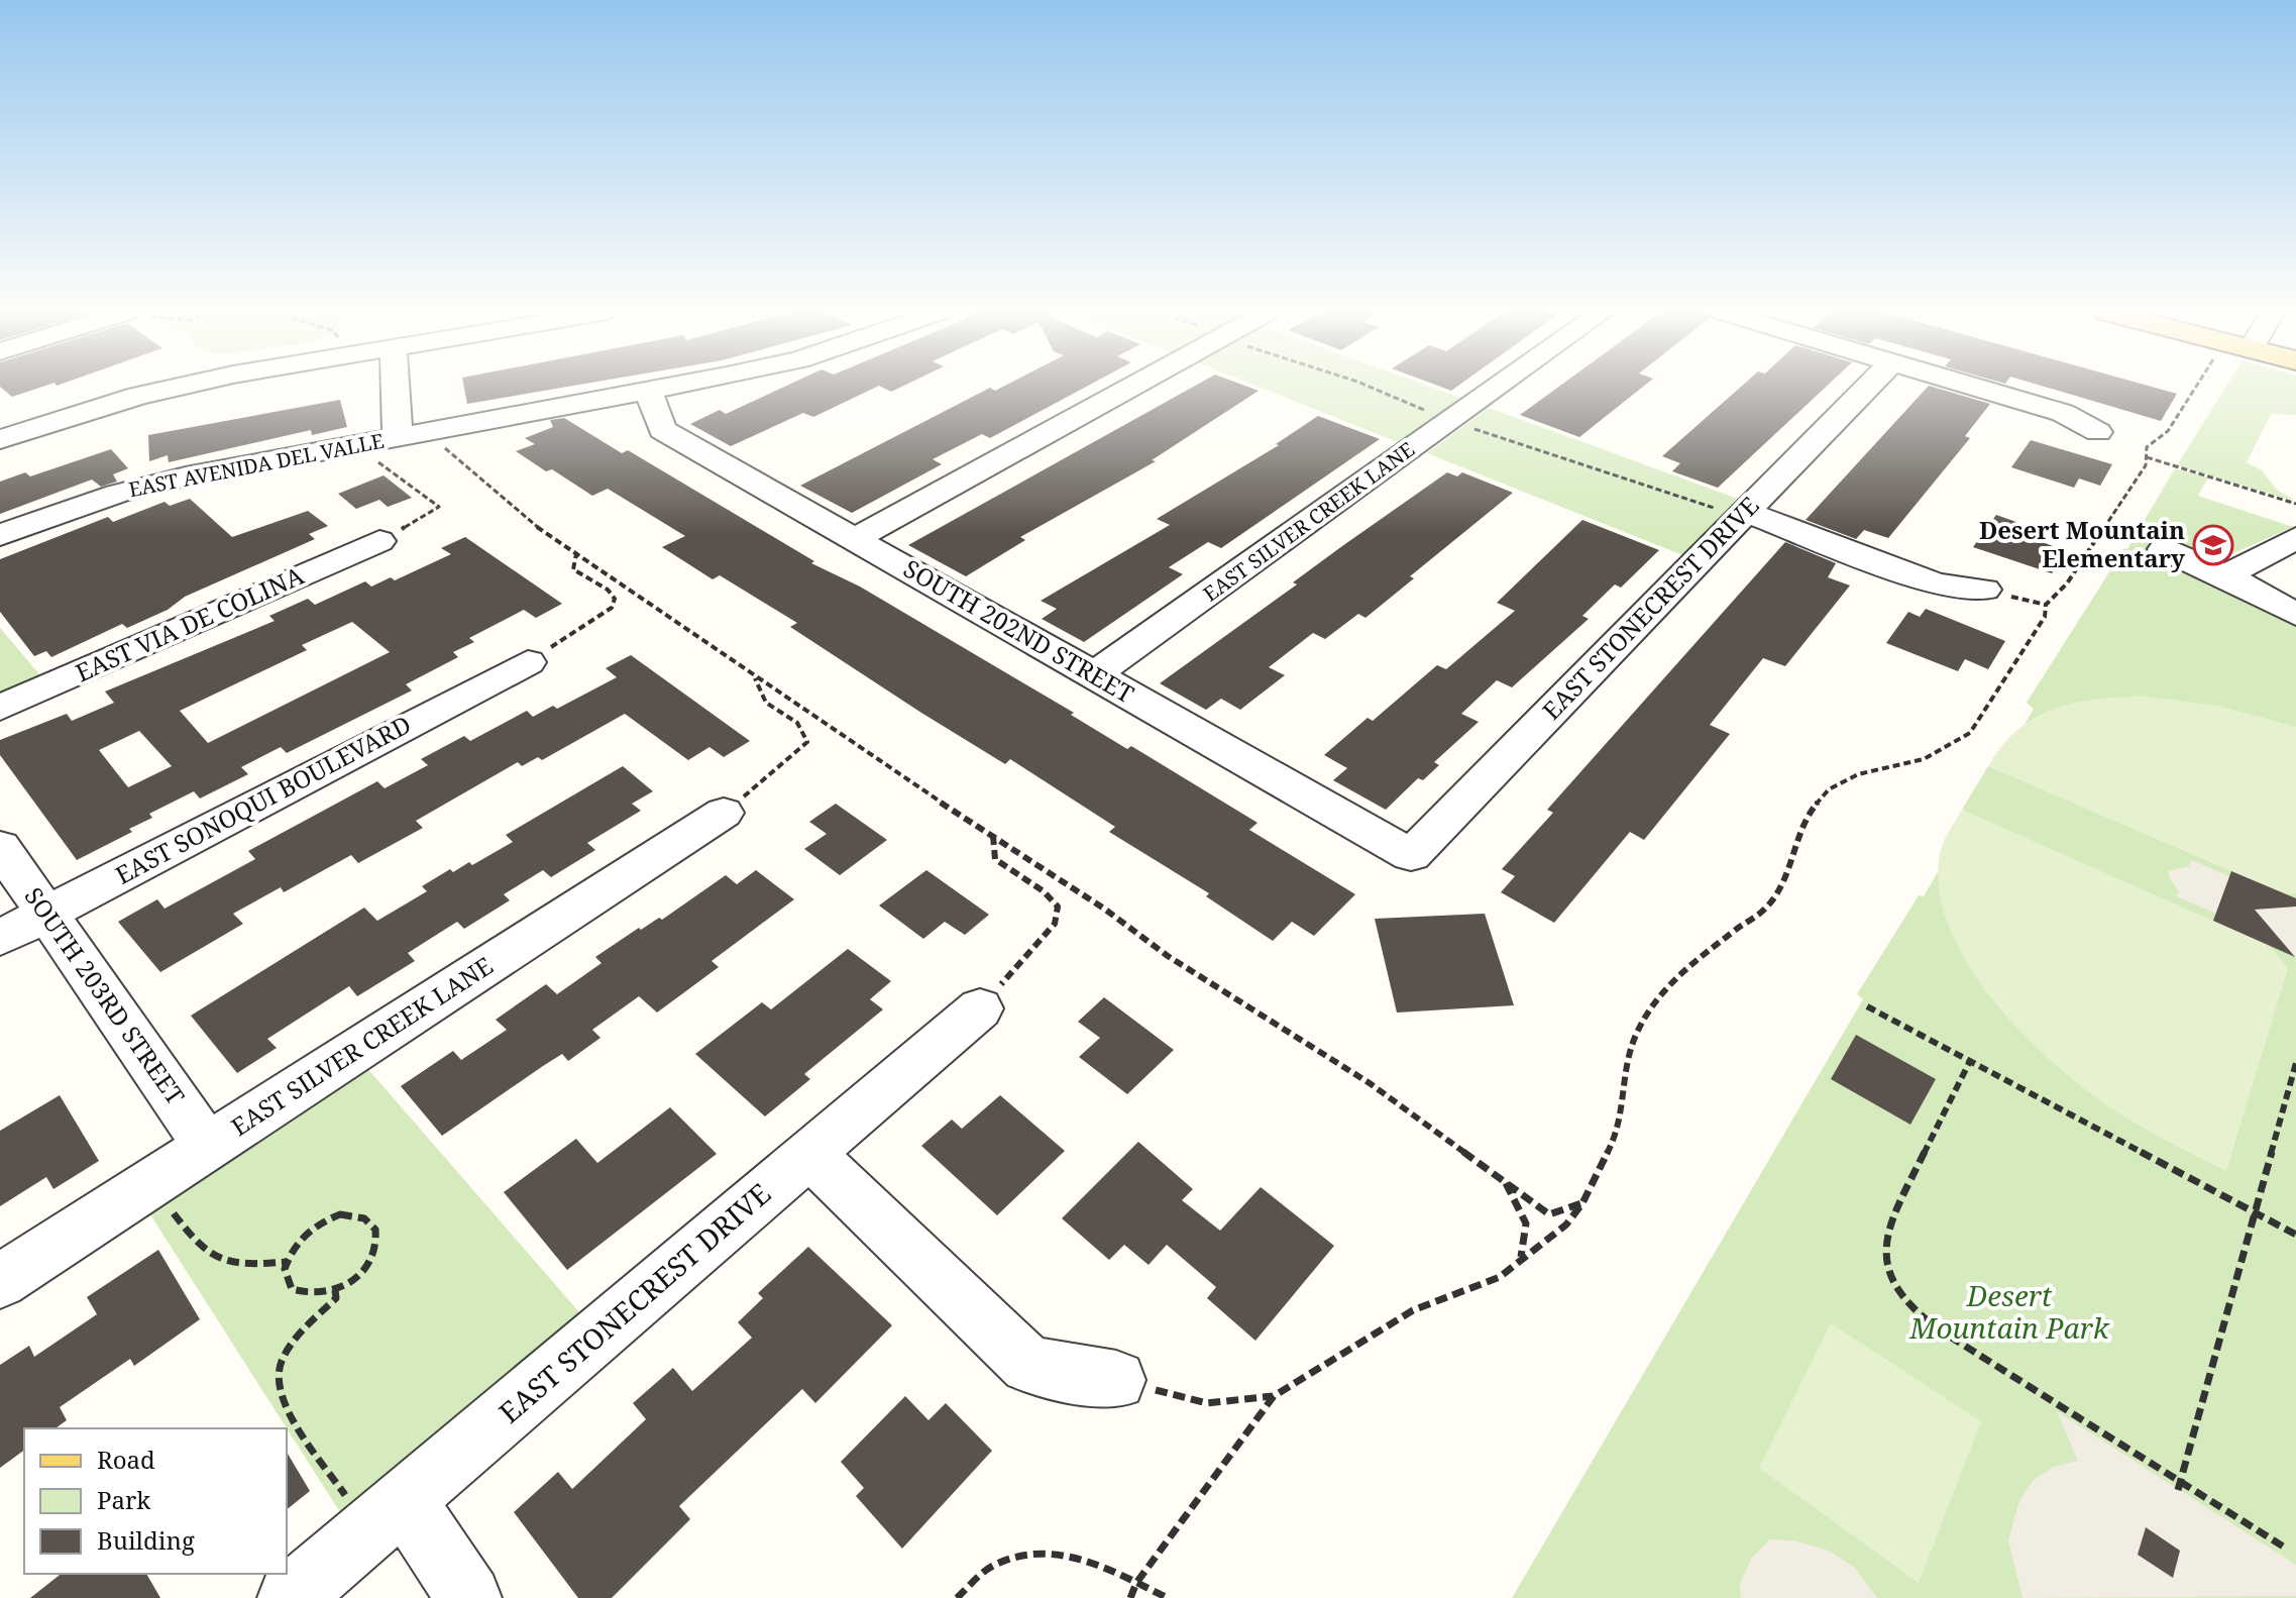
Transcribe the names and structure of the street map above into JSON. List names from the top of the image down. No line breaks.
{"streets":{"street":["EAST AVENIDA DEL VALLE","EAST SILVER CREEK LANE","EAST STONECREST DRIVE","EAST VIA DE COLINA","SOUTH 202ND STREET","EAST SONOQUI BOULEVARD","SOUTH 203RD STREET"]},"crossings":[["EAST AVENIDA DEL VALLE","SOUTH 202ND STREET"],["EAST SILVER CREEK LANE","SOUTH 202ND STREET"],["EAST SILVER CREEK LANE","SOUTH 203RD STREET"],["EAST STONECREST DRIVE","SOUTH 202ND STREET"],["EAST SONOQUI BOULEVARD","SOUTH 203RD STREET"]],"parks":["Desert Mountain Park"],"places":{"school or university":["Desert Mountain Elementary"]},"legend":["Road","Park","Building"]}
